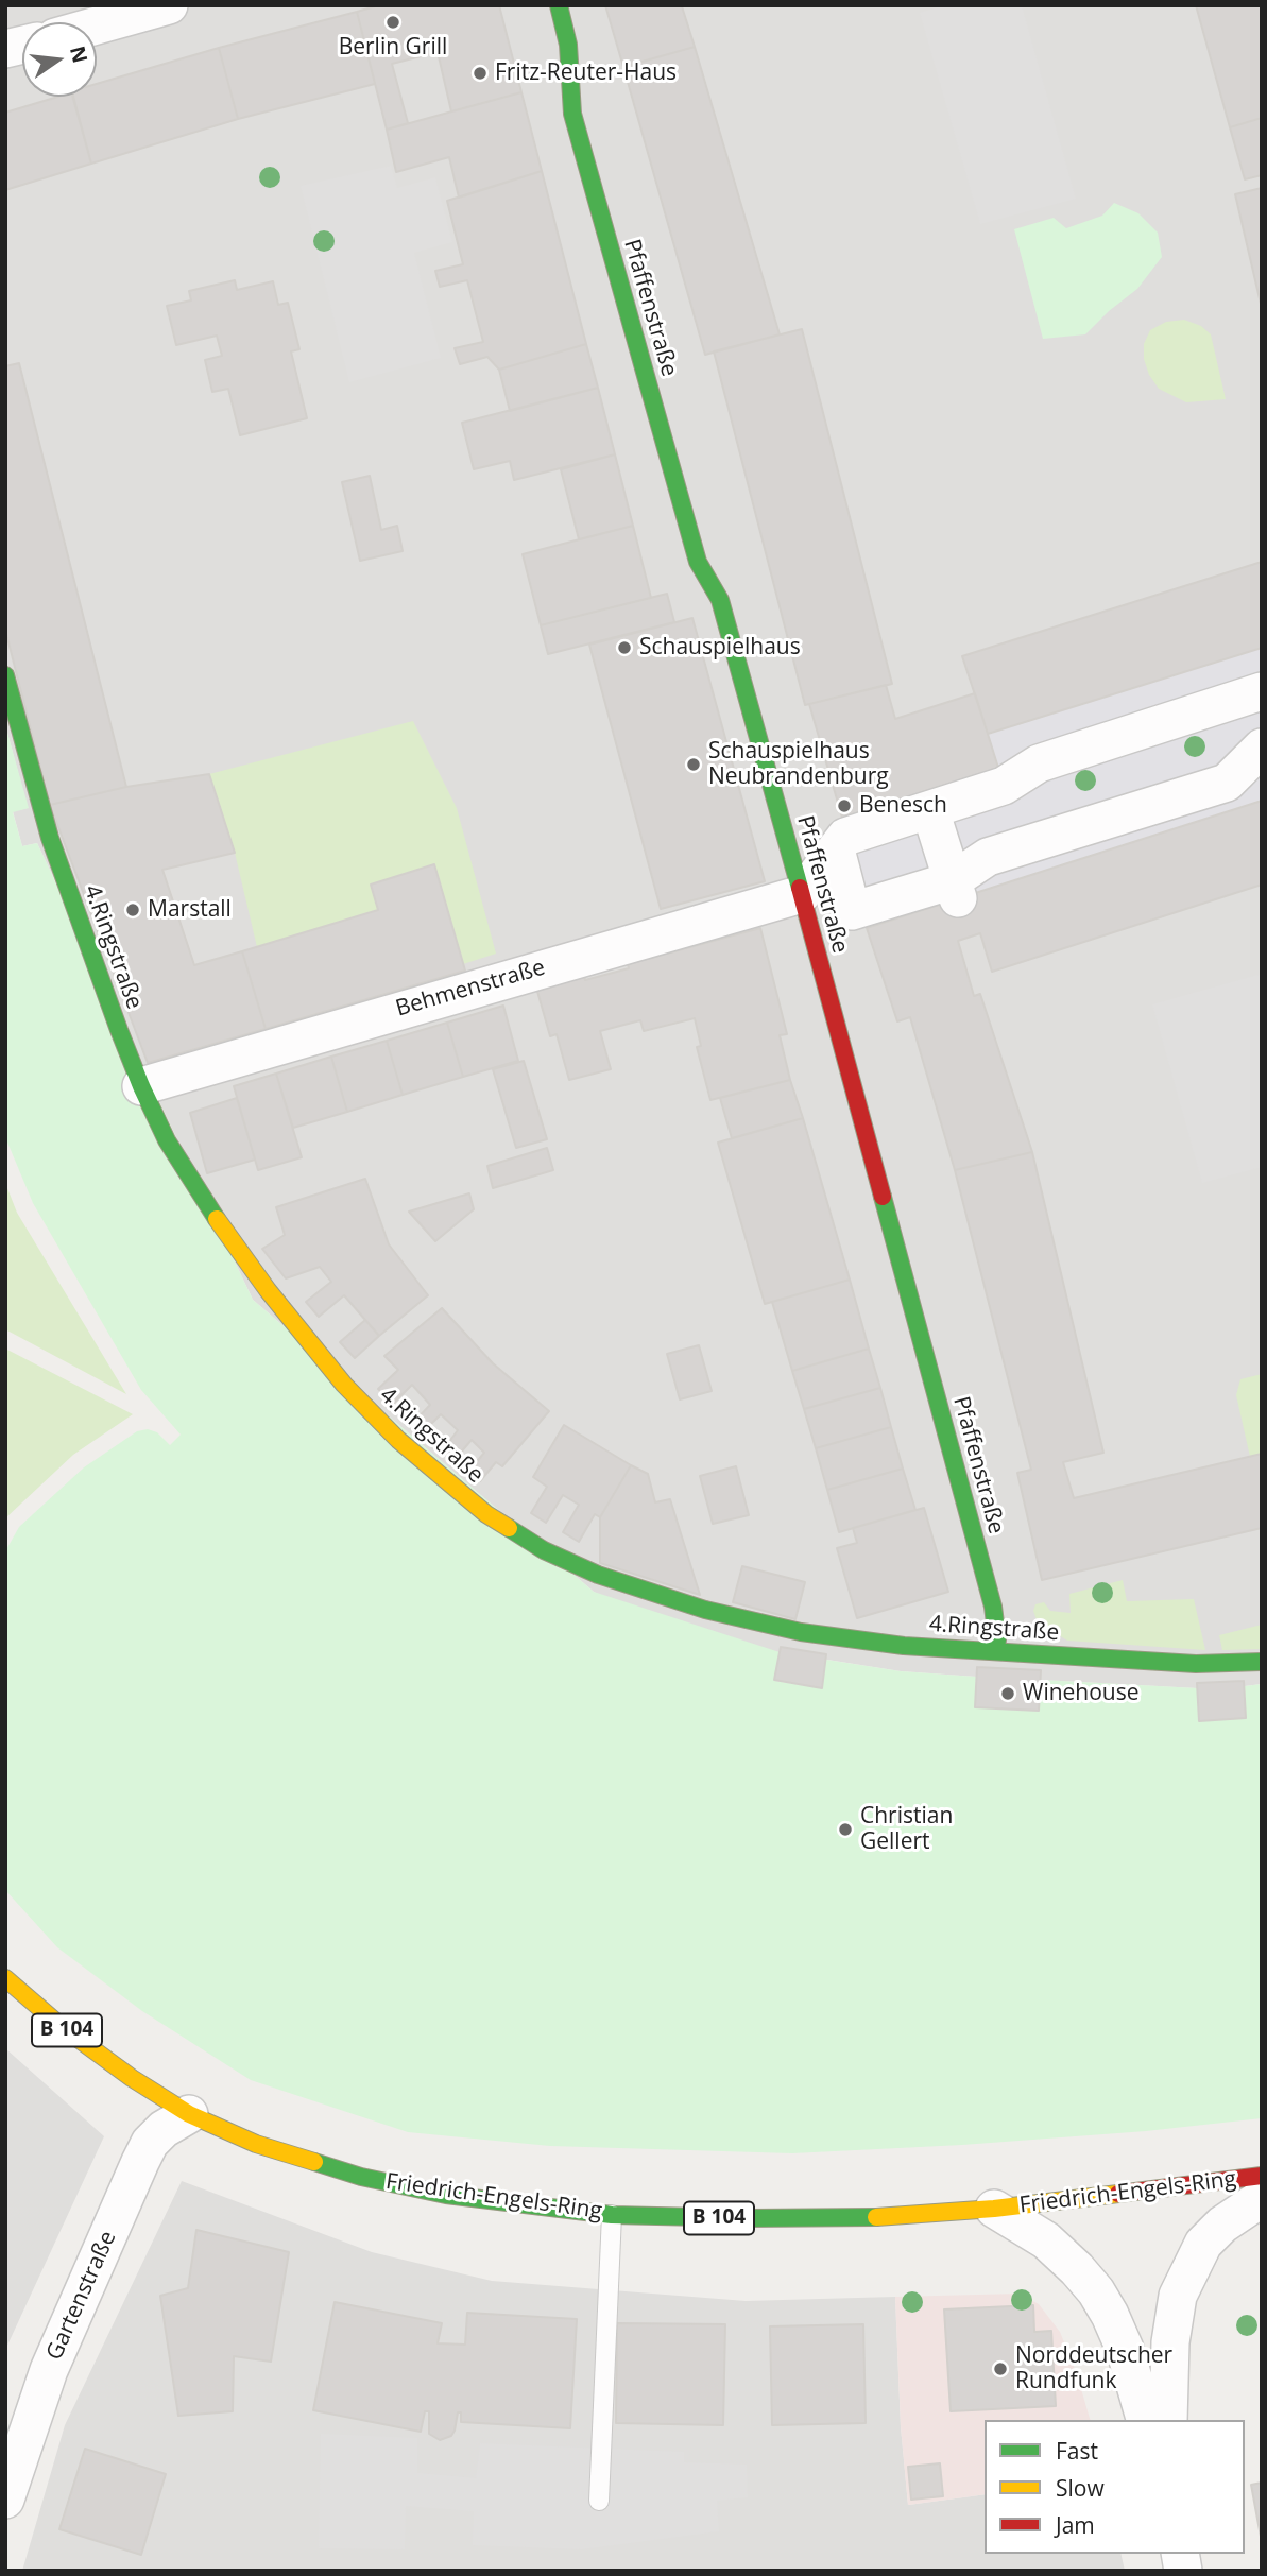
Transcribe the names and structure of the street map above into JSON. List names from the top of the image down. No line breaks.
{"streets":{"street":["Pfaffenstraße","4.Ringstraße","Behmenstraße","B 104","Friedrich-Engels-Ring","Gartenstraße"]},"crossings":[["Pfaffenstraße","4.Ringstraße"],["Pfaffenstraße","Behmenstraße"],["4.Ringstraße","Behmenstraße"],["Friedrich-Engels-Ring","Gartenstraße"]],"places":["Berlin Grill","Fritz-Reuter-Haus","Schauspielhaus","Schauspielhaus Neubrandenburg","Benesch","Marstall","Winehouse","Christian Gellert","Norddeutscher Rundfunk"],"legend":["Fast","Slow","Jam"],"north":"right"}
